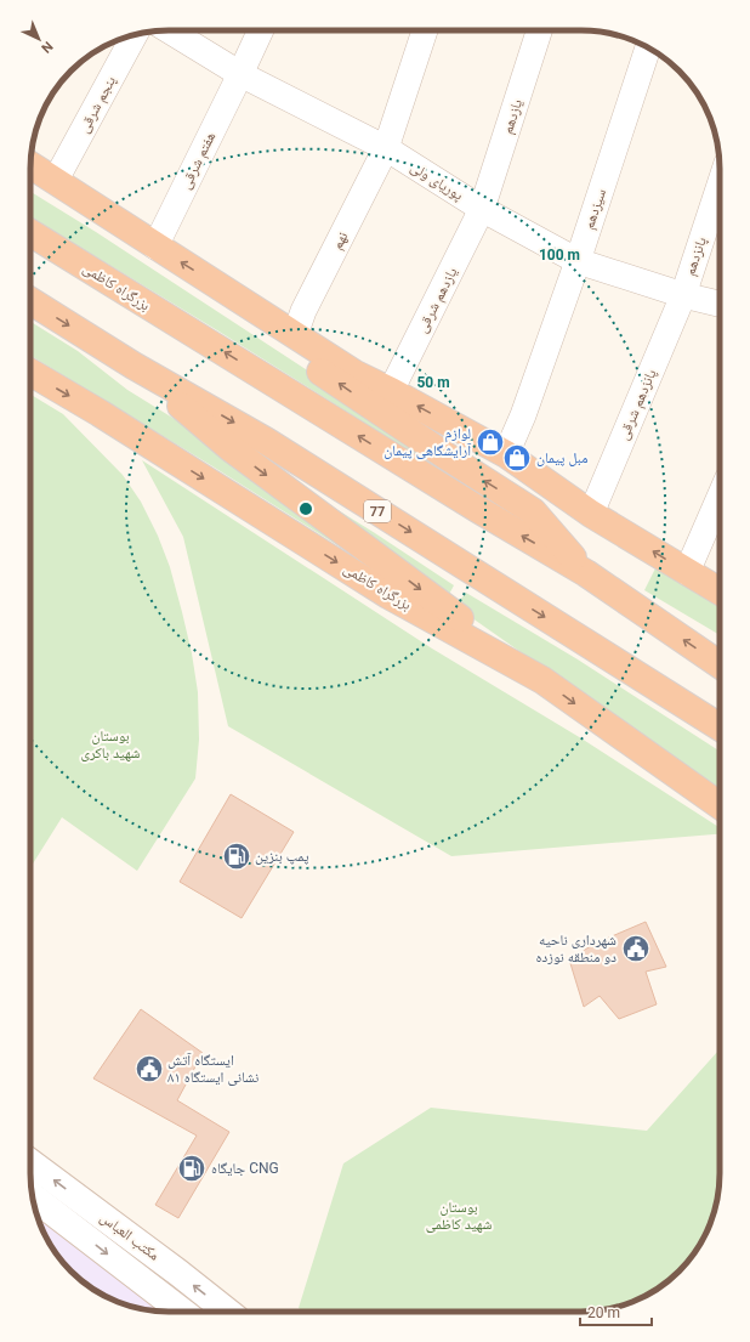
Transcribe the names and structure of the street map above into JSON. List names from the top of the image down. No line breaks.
{"streets":{"highway":["بزرگراه کاظمی","77"],"main road":["مکتب العباس"],"street":["پنجم شرقی","یازدهم","هفتم شرقی","پوریای ولی","سیزدهم","نهم","پانزدهم","یازدهم شرقی","پانزدهم شرقی"]},"crossings":[["یازدهم","پوریای ولی"],["یازدهم","یازدهم شرقی"],["هفتم شرقی","پوریای ولی"],["پوریای ولی","سیزدهم"],["پوریای ولی","نهم"],["پوریای ولی","پانزدهم"],["پوریای ولی","یازدهم شرقی"],["پوریای ولی","پانزدهم شرقی"],["پانزدهم","پانزدهم شرقی"]],"parks":["بوستان شهید باکری","بوستان شهید کاظمی"],"places":{"shop":["لوازم آرایشگاهی پیمان","مبل پیمان"],"fuel station":["پمپ بنزین","جایگاه CNG"],"public building":["شهرداری ناحیه دو منطقه نوزده","ایستگاه آتش نشانی ایستگاه ۸۱"]},"scale_bar":"20 m","north":"bottom right","rings":["100 m","50 m"]}
